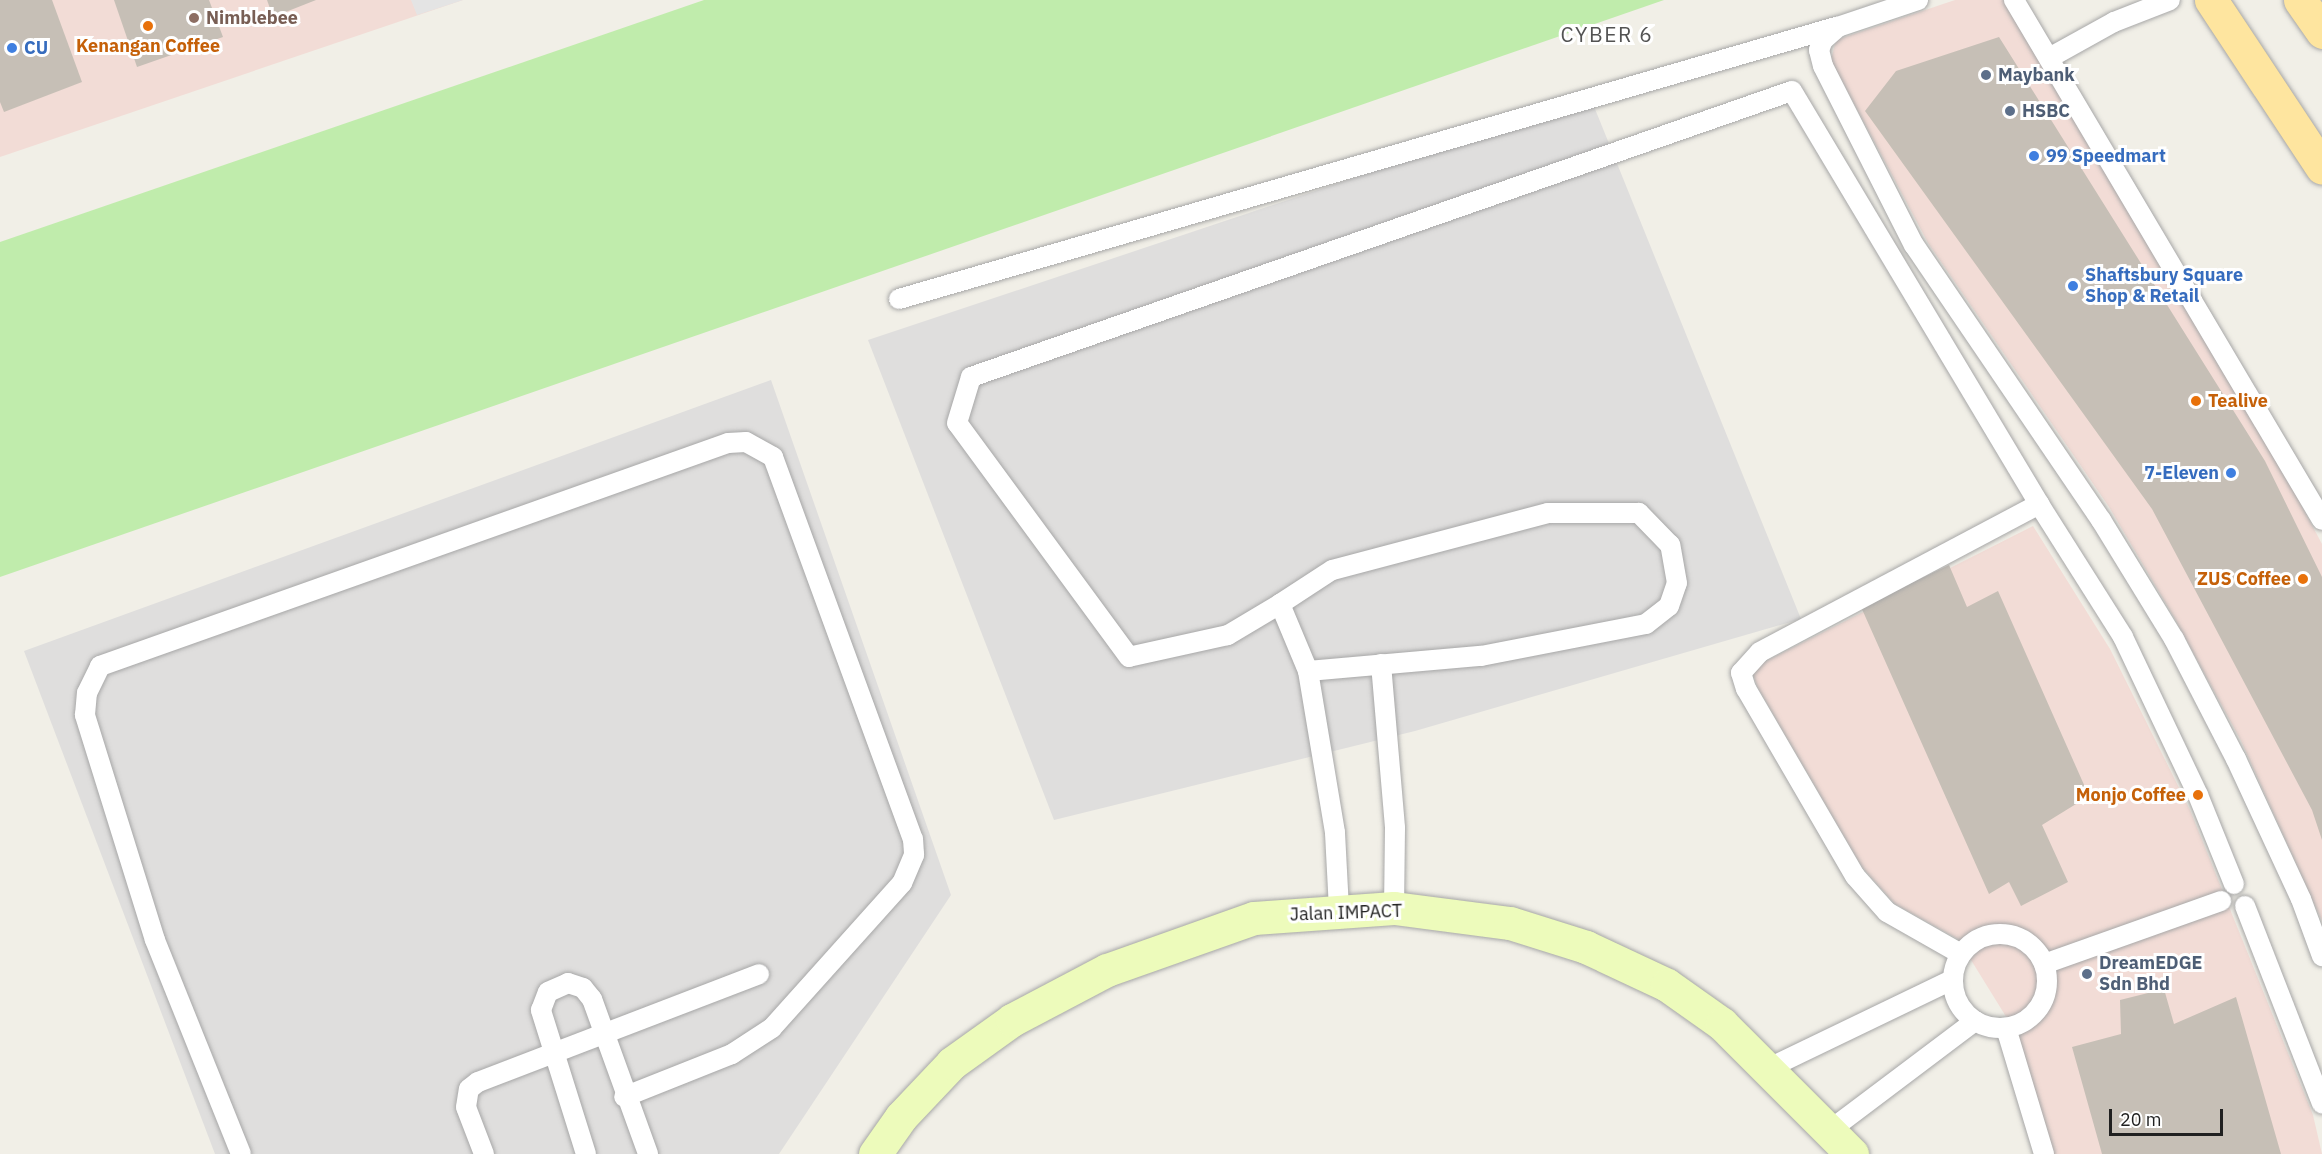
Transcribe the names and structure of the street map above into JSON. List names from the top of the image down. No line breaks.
{"streets":{"street":["Jalan IMPACT"]},"districts":["CYBER 6"],"places":["Nimblebee","Kenangan Coffee","CU","Maybank","HSBC","99 Speedmart","Shaftsbury Square Shop & Retail","Tealive","7-Eleven","ZUS Coffee","Monjo Coffee","DreamEDGE Sdn Bhd"],"scale_bar":"20 m"}
